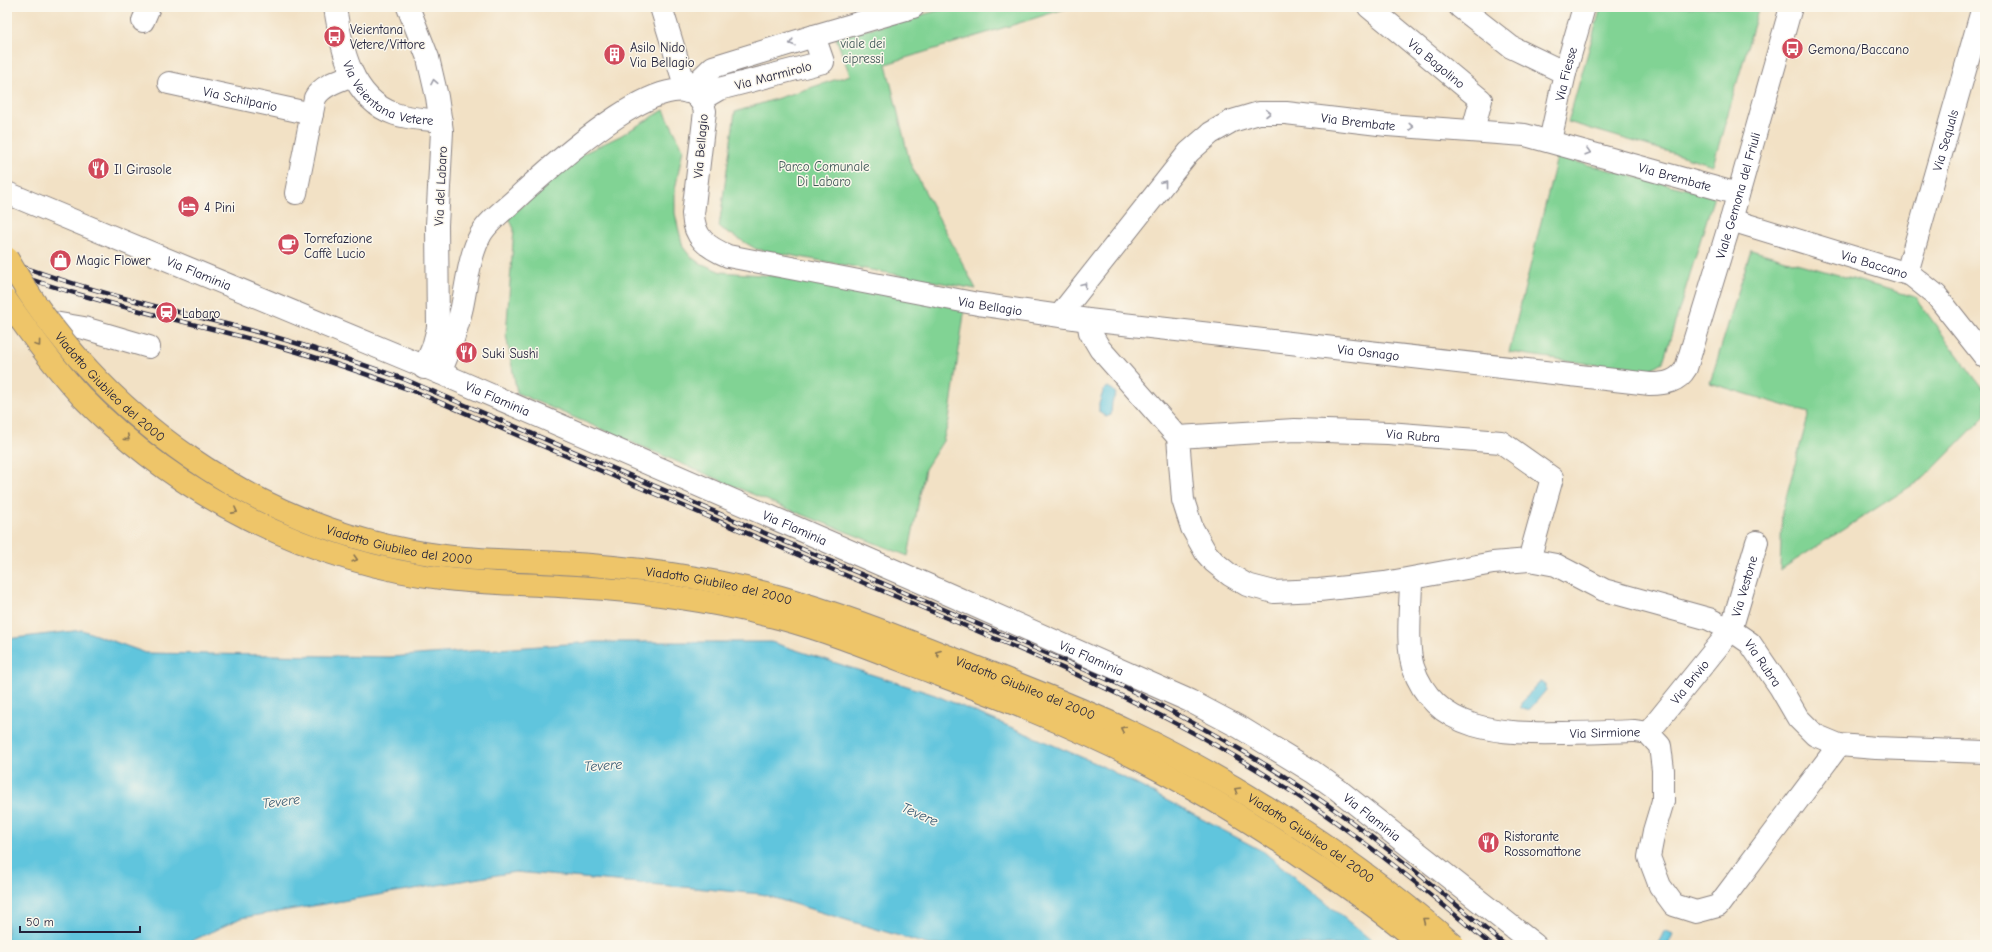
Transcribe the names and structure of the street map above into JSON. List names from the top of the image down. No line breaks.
{"streets":{"highway":["Viadotto Giubileo del 2000"],"street":["Via Bagolino","Via Fiesse","Via Marmirolo","Via Veientana Vetere","Via Schilpario","Via Brembate","Via Sequals","Via Bellagio","Via del Labaro","Viale Gemona del Friuli","Via Baccano","Via Flaminia","Via Osnago","Via Rubra","Via Vestone","Via Brivio","Via Sirmione"]},"crossings":[["Via Bagolino","Via Brembate"],["Via Fiesse","Via Brembate"],["Via Marmirolo","Via Bellagio"],["Via Veientana Vetere","Via del Labaro"],["Via Brembate","Via Bellagio"],["Via Brembate","Viale Gemona del Friuli"],["Via Brembate","Via Osnago"],["Via Sequals","Via Baccano"],["Via Bellagio","Via Osnago"],["Via del Labaro","Via Flaminia"],["Viale Gemona del Friuli","Via Baccano"],["Viale Gemona del Friuli","Via Osnago"],["Via Rubra","Via Vestone"],["Via Rubra","Via Brivio"],["Via Rubra","Via Sirmione"],["Via Vestone","Via Brivio"],["Via Brivio","Via Sirmione"]],"one_way":["Via Brembate"],"water":["Tevere"],"parks":["viale dei cipressi","Parco Comunale Di Labaro"],"places":{"bus stop":["Veientana Vetere/Vittore","Gemona/Baccano"],"building":["Asilo Nido Via Bellagio"],"restaurant":["Il Girasole","Suki Sushi","Ristorante Rossomattone"],"hotel":["4 Pini"],"cafe":["Torrefazione Caffè Lucio"],"shop":["Magic Flower"],"station":["Labaro"]},"scale_bar":"50 m"}
